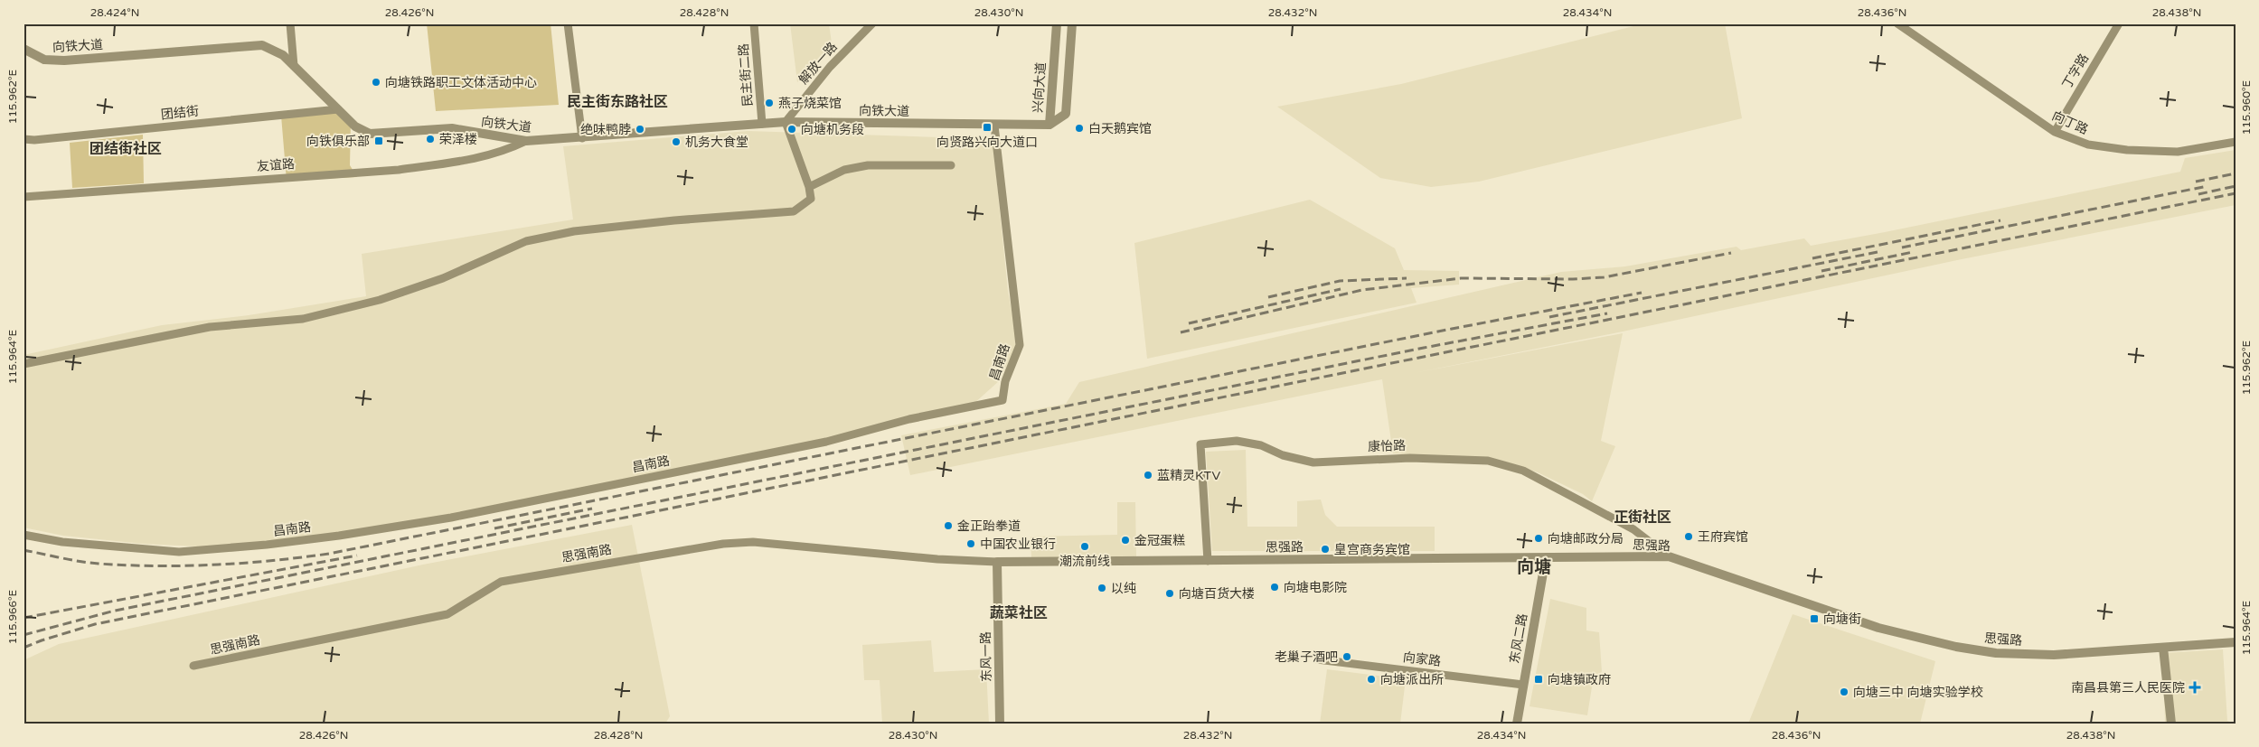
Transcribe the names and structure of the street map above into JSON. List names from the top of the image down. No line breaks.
{"streets":{"street":["向铁大道","解放一路","丁字路","民主街二路","兴向大道","团结街","向丁路","友谊路","昌南路","康怡路","思强路","思强南路","东风二路","东风一路","向家路"]},"crossings":[["向铁大道","解放一路"],["向铁大道","民主街二路"],["向铁大道","兴向大道"],["向铁大道","团结街"],["向铁大道","友谊路"],["向铁大道","昌南路"],["丁字路","向丁路"],["康怡路","思强路"],["思强路","思强南路"],["思强路","东风二路"],["思强路","东风一路"],["思强南路","东风一路"],["东风二路","向家路"]],"districts":["民主街东路社区","团结街社区","正街社区","向塘","蔬菜社区"],"places":{"other":["向塘铁路职工文体活动中心","燕子烧菜馆","白天鹅宾馆","绝味鸭脖","向塘机务段","荣泽楼","机务大食堂","蓝精灵KTV","金正跆拳道","王府宾馆","向塘邮政分局","金冠蛋糕","中国农业银行","潮流前线","皇宫商务宾馆","向塘电影院","以纯","向塘百货大楼","老巢子酒吧","向塘派出所","向塘三中 向塘实验学校"],"transit":["向贤路兴向大道口","向铁俱乐部","向塘街","向塘镇政府"],"health":["南昌县第三人民医院"]},"coordinates":["28.424°N","28.426°N","28.428°N","28.430°N","28.432°N","28.434°N","28.436°N","28.438°N","115.962°E","115.960°E","115.964°E","115.966°E"]}
